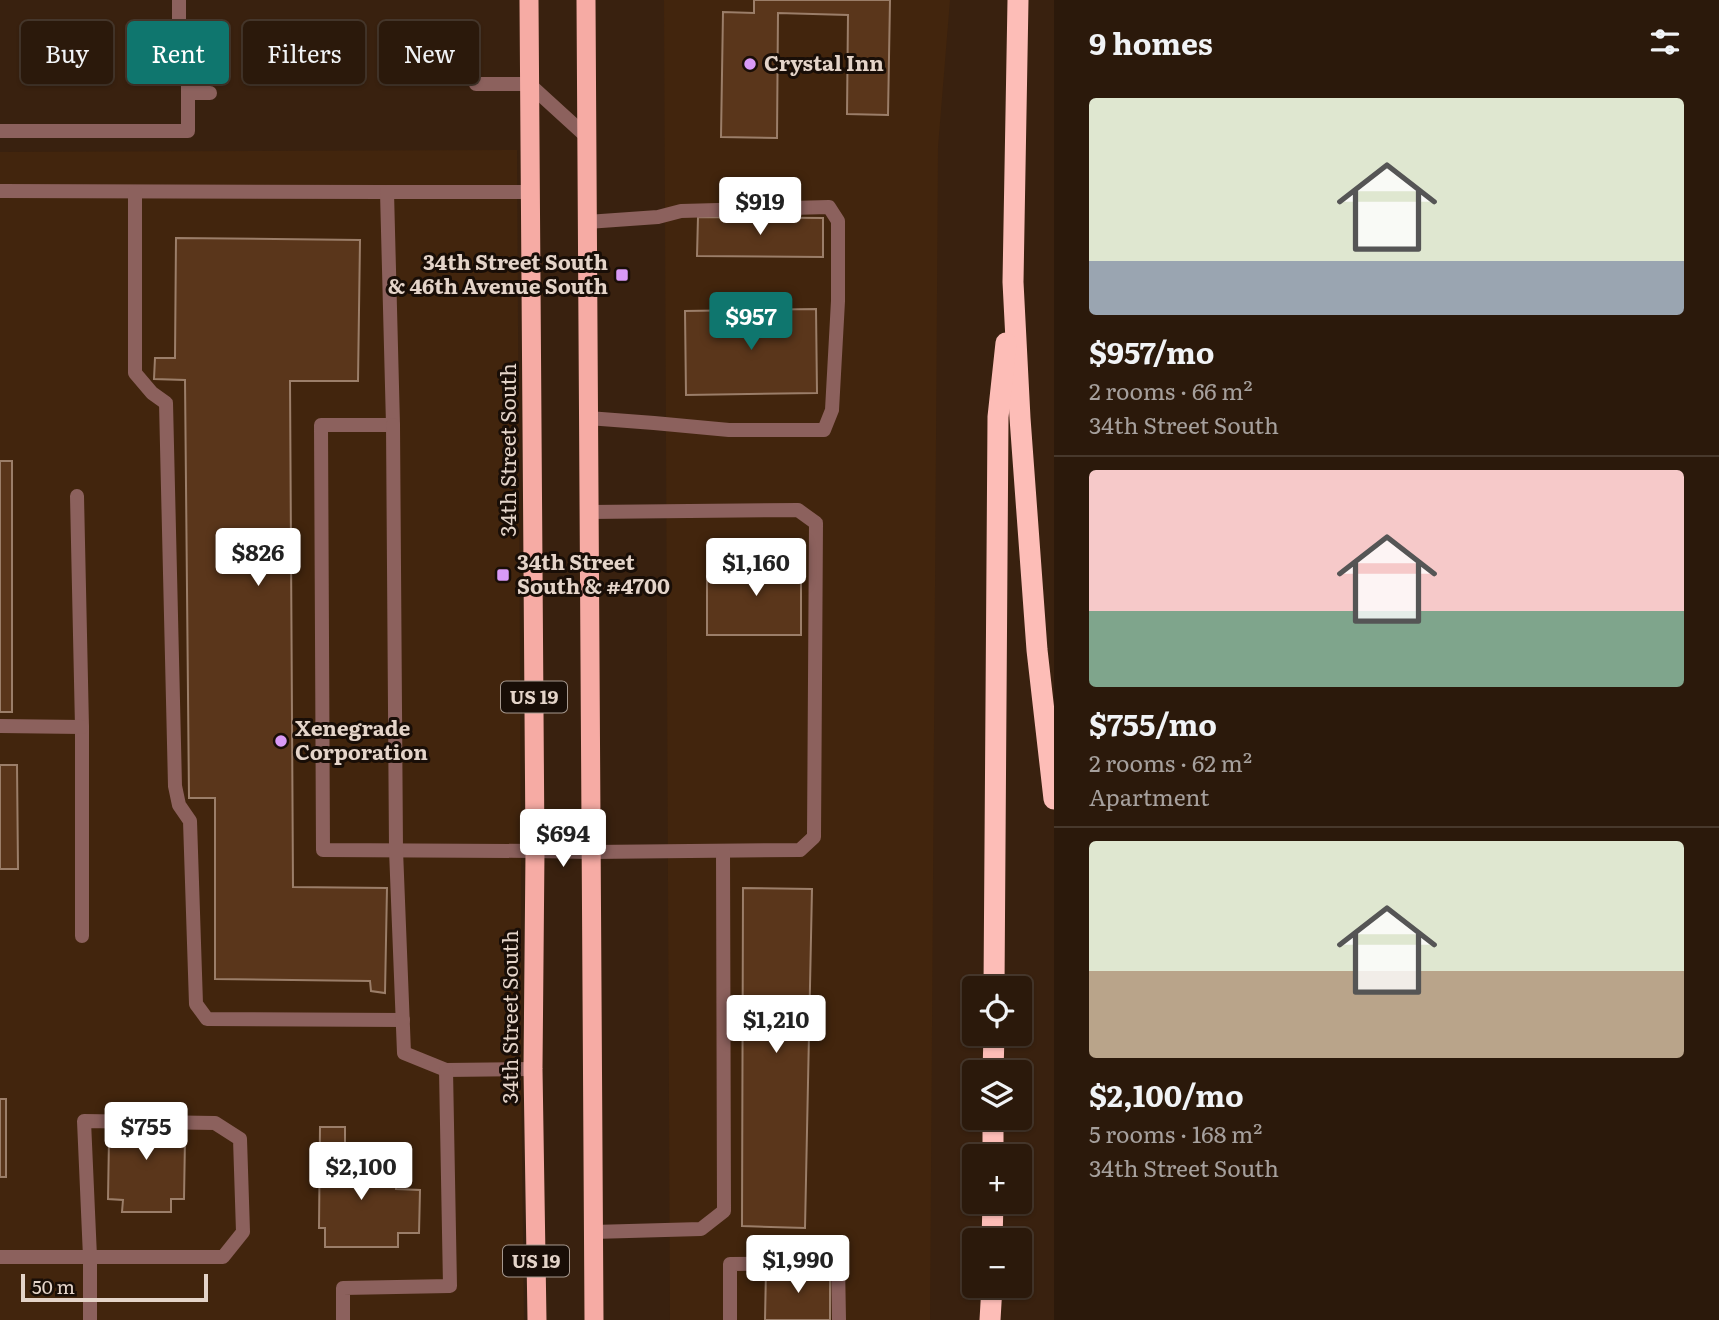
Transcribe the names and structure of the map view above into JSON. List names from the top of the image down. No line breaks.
{"streets":{"highway":["34th Street South","US 19"]},"places":{"other":["Crystal Inn","Xenegrade Corporation"],"transit":["34th Street South & 46th Avenue South","34th Street South & #4700"]},"scale_bar":"50 m","page":{"heading":"9 homes","chip":["Buy","Rent","Filters","New"],"list":[{"name":"$957/mo","note":"2 rooms · 66 m² · 34th Street South"},{"name":"$755/mo","note":"2 rooms · 62 m² · Apartment"},{"name":"$2,100/mo","note":"5 rooms · 168 m² · 34th Street South"}],"price":["$919","$957","$826","$1,160","$694","$1,210","$755","$2,100","$1,990"],"map_buttons":["+","−"],"scale":"50 m"}}
